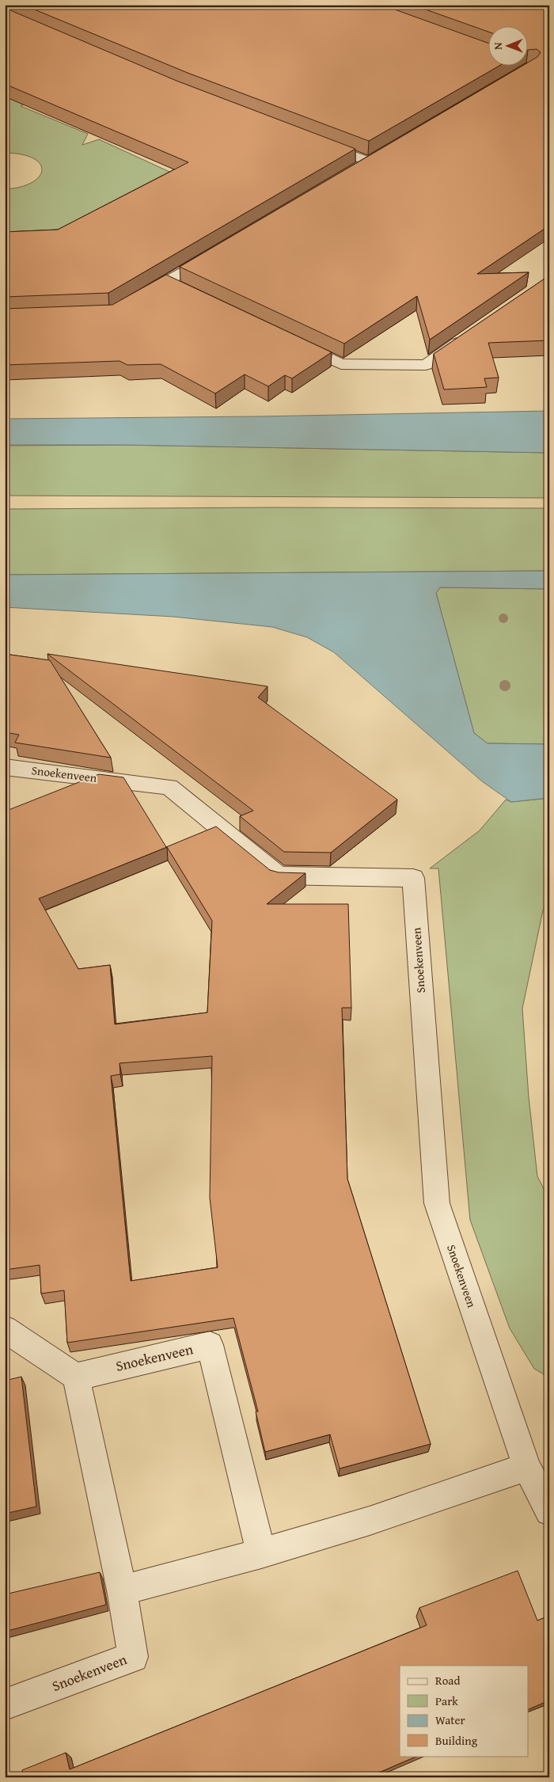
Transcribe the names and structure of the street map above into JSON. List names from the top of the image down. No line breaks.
{"streets":{"street":["Snoekenveen"]},"legend":["Road","Park","Water","Building"],"north":"left"}
